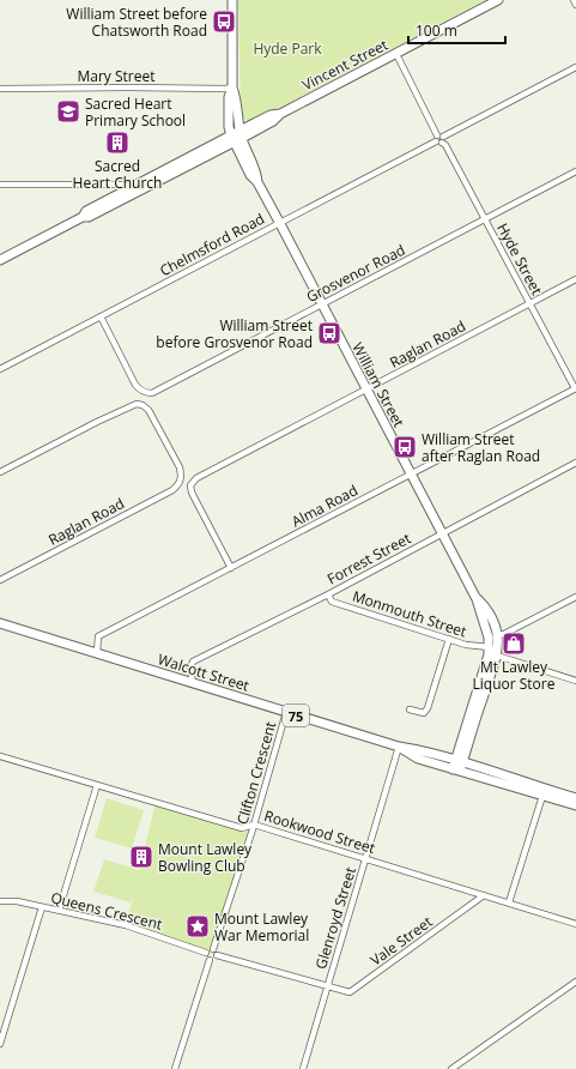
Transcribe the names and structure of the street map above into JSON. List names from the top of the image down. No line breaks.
{"streets":{"main road":["Vincent Street","William Street","Walcott Street","75"],"street":["Mary Street","Chelmsford Road","Hyde Street","Grosvenor Road","Raglan Road","Alma Road","Forrest Street","Monmouth Street","Clifton Crescent","Rookwood Street","Queens Crescent","Glenroyd Street","Vale Street"]},"crossings":[["Vincent Street","William Street"],["Mary Street","William Street"],["Chelmsford Road","Grosvenor Road"],["Chelmsford Road","William Street"],["Hyde Street","Grosvenor Road"],["Hyde Street","Raglan Road"],["Hyde Street","Alma Road"],["Grosvenor Road","William Street"],["Raglan Road","William Street"],["Raglan Road","Alma Road"],["William Street","Alma Road"],["William Street","Forrest Street"],["William Street","Monmouth Street"],["William Street","Walcott Street"],["Alma Road","Walcott Street"],["Forrest Street","Monmouth Street"],["Forrest Street","Walcott Street"],["Walcott Street","Clifton Crescent"],["Walcott Street","Glenroyd Street"],["Clifton Crescent","Rookwood Street"],["Clifton Crescent","Queens Crescent"],["Rookwood Street","Glenroyd Street"],["Rookwood Street","Vale Street"],["Glenroyd Street","Vale Street"]],"parks":["Hyde Park"],"places":{"bus stop":["William Street before Chatsworth Road","William Street before Grosvenor Road","William Street after Raglan Road"],"school or university":["Sacred Heart Primary School"],"building":["Sacred Heart Church","Mount Lawley Bowling Club"],"shop":["Mt Lawley Liquor Store"],"place":["Mount Lawley War Memorial"]},"scale_bar":"100 m"}
